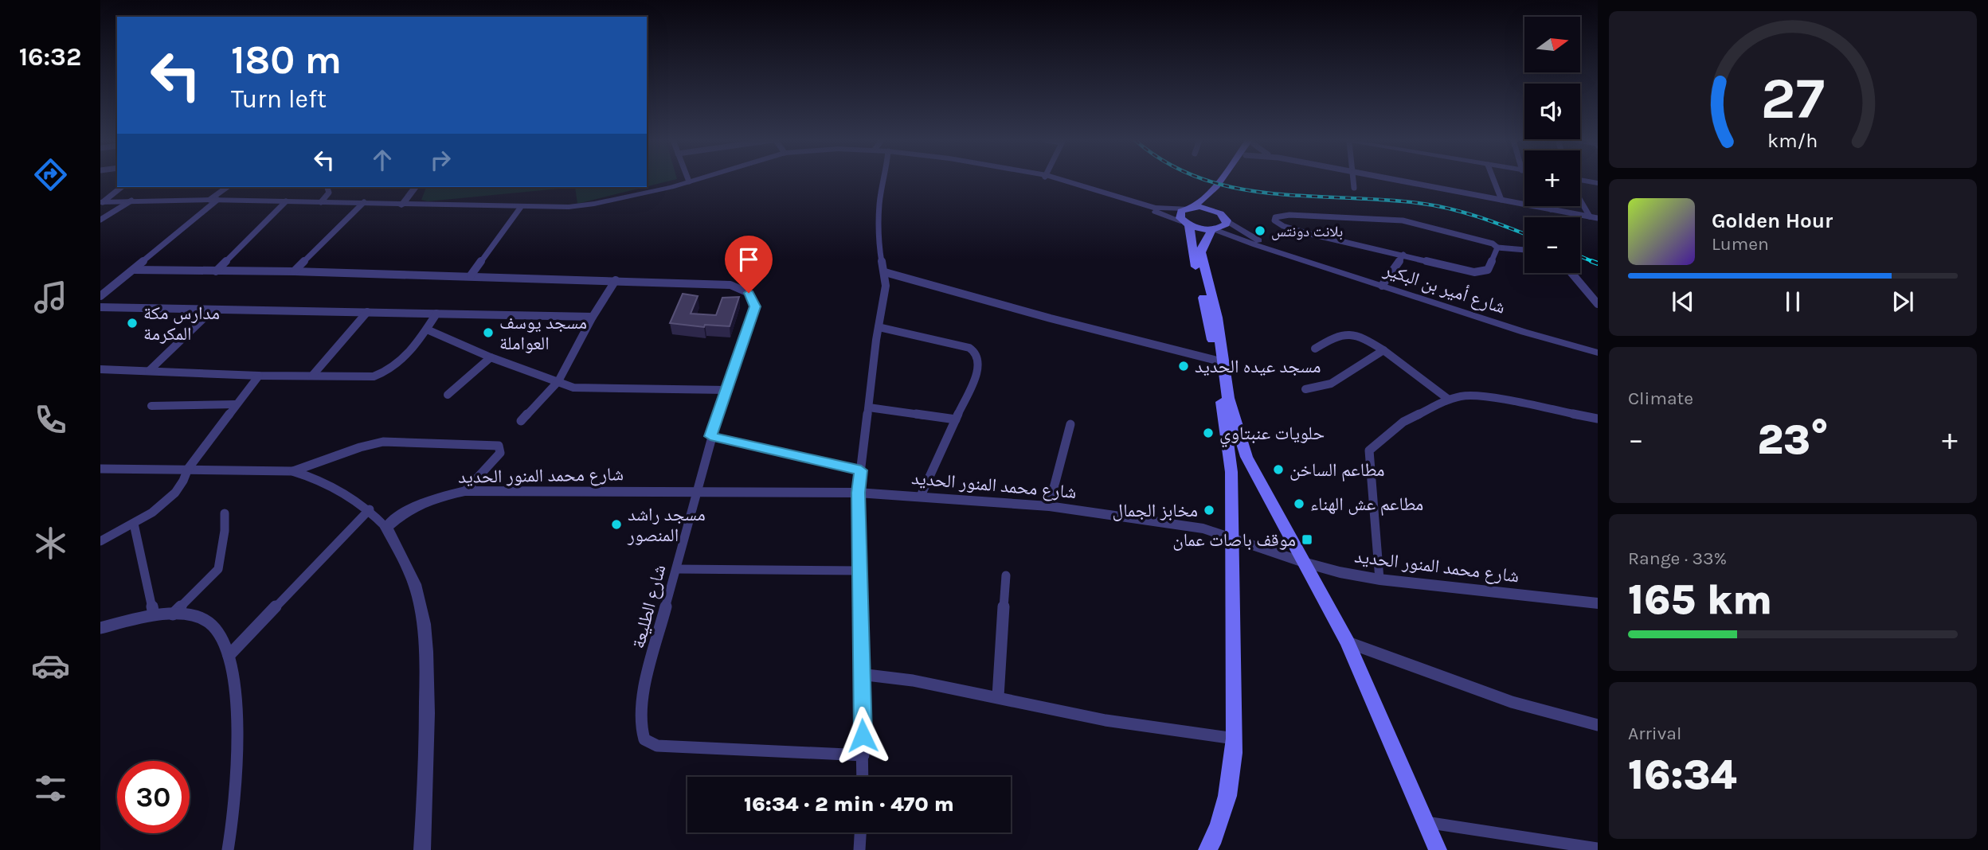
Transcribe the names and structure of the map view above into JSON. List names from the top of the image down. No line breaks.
{"streets":{"street":["شارع أمير بن البكير","شارع محمد المنور الحديد","شارع الطليعة"]},"crossings":[["شارع محمد المنور الحديد","شارع الطليعة"]],"places":{"other":["بلانت دونتس","مدارس مكة المكرمة","مسجد يوسف العواملة","مسجد عيده الحديد","حلويات عنبتاوي","مطاعم الساخن","مطاعم عش الهناء","مخابز الجمال","مسجد راشد المنصور"],"transit":["موقف باصات عمان"]},"north":"right","page":{"tabs":"16:32","map_buttons":["+","−"],"turn":["180 m","Turn left"],"song":["Golden Hour","Lumen"],"tile":["Climate",["Range · 33%","165 km"],["Arrival","16:34"]],"heat":["−","23°","+"],"limit":"30","trip":"16:34 · 2 min · 470 m","gauge":["27","km/h"]}}
